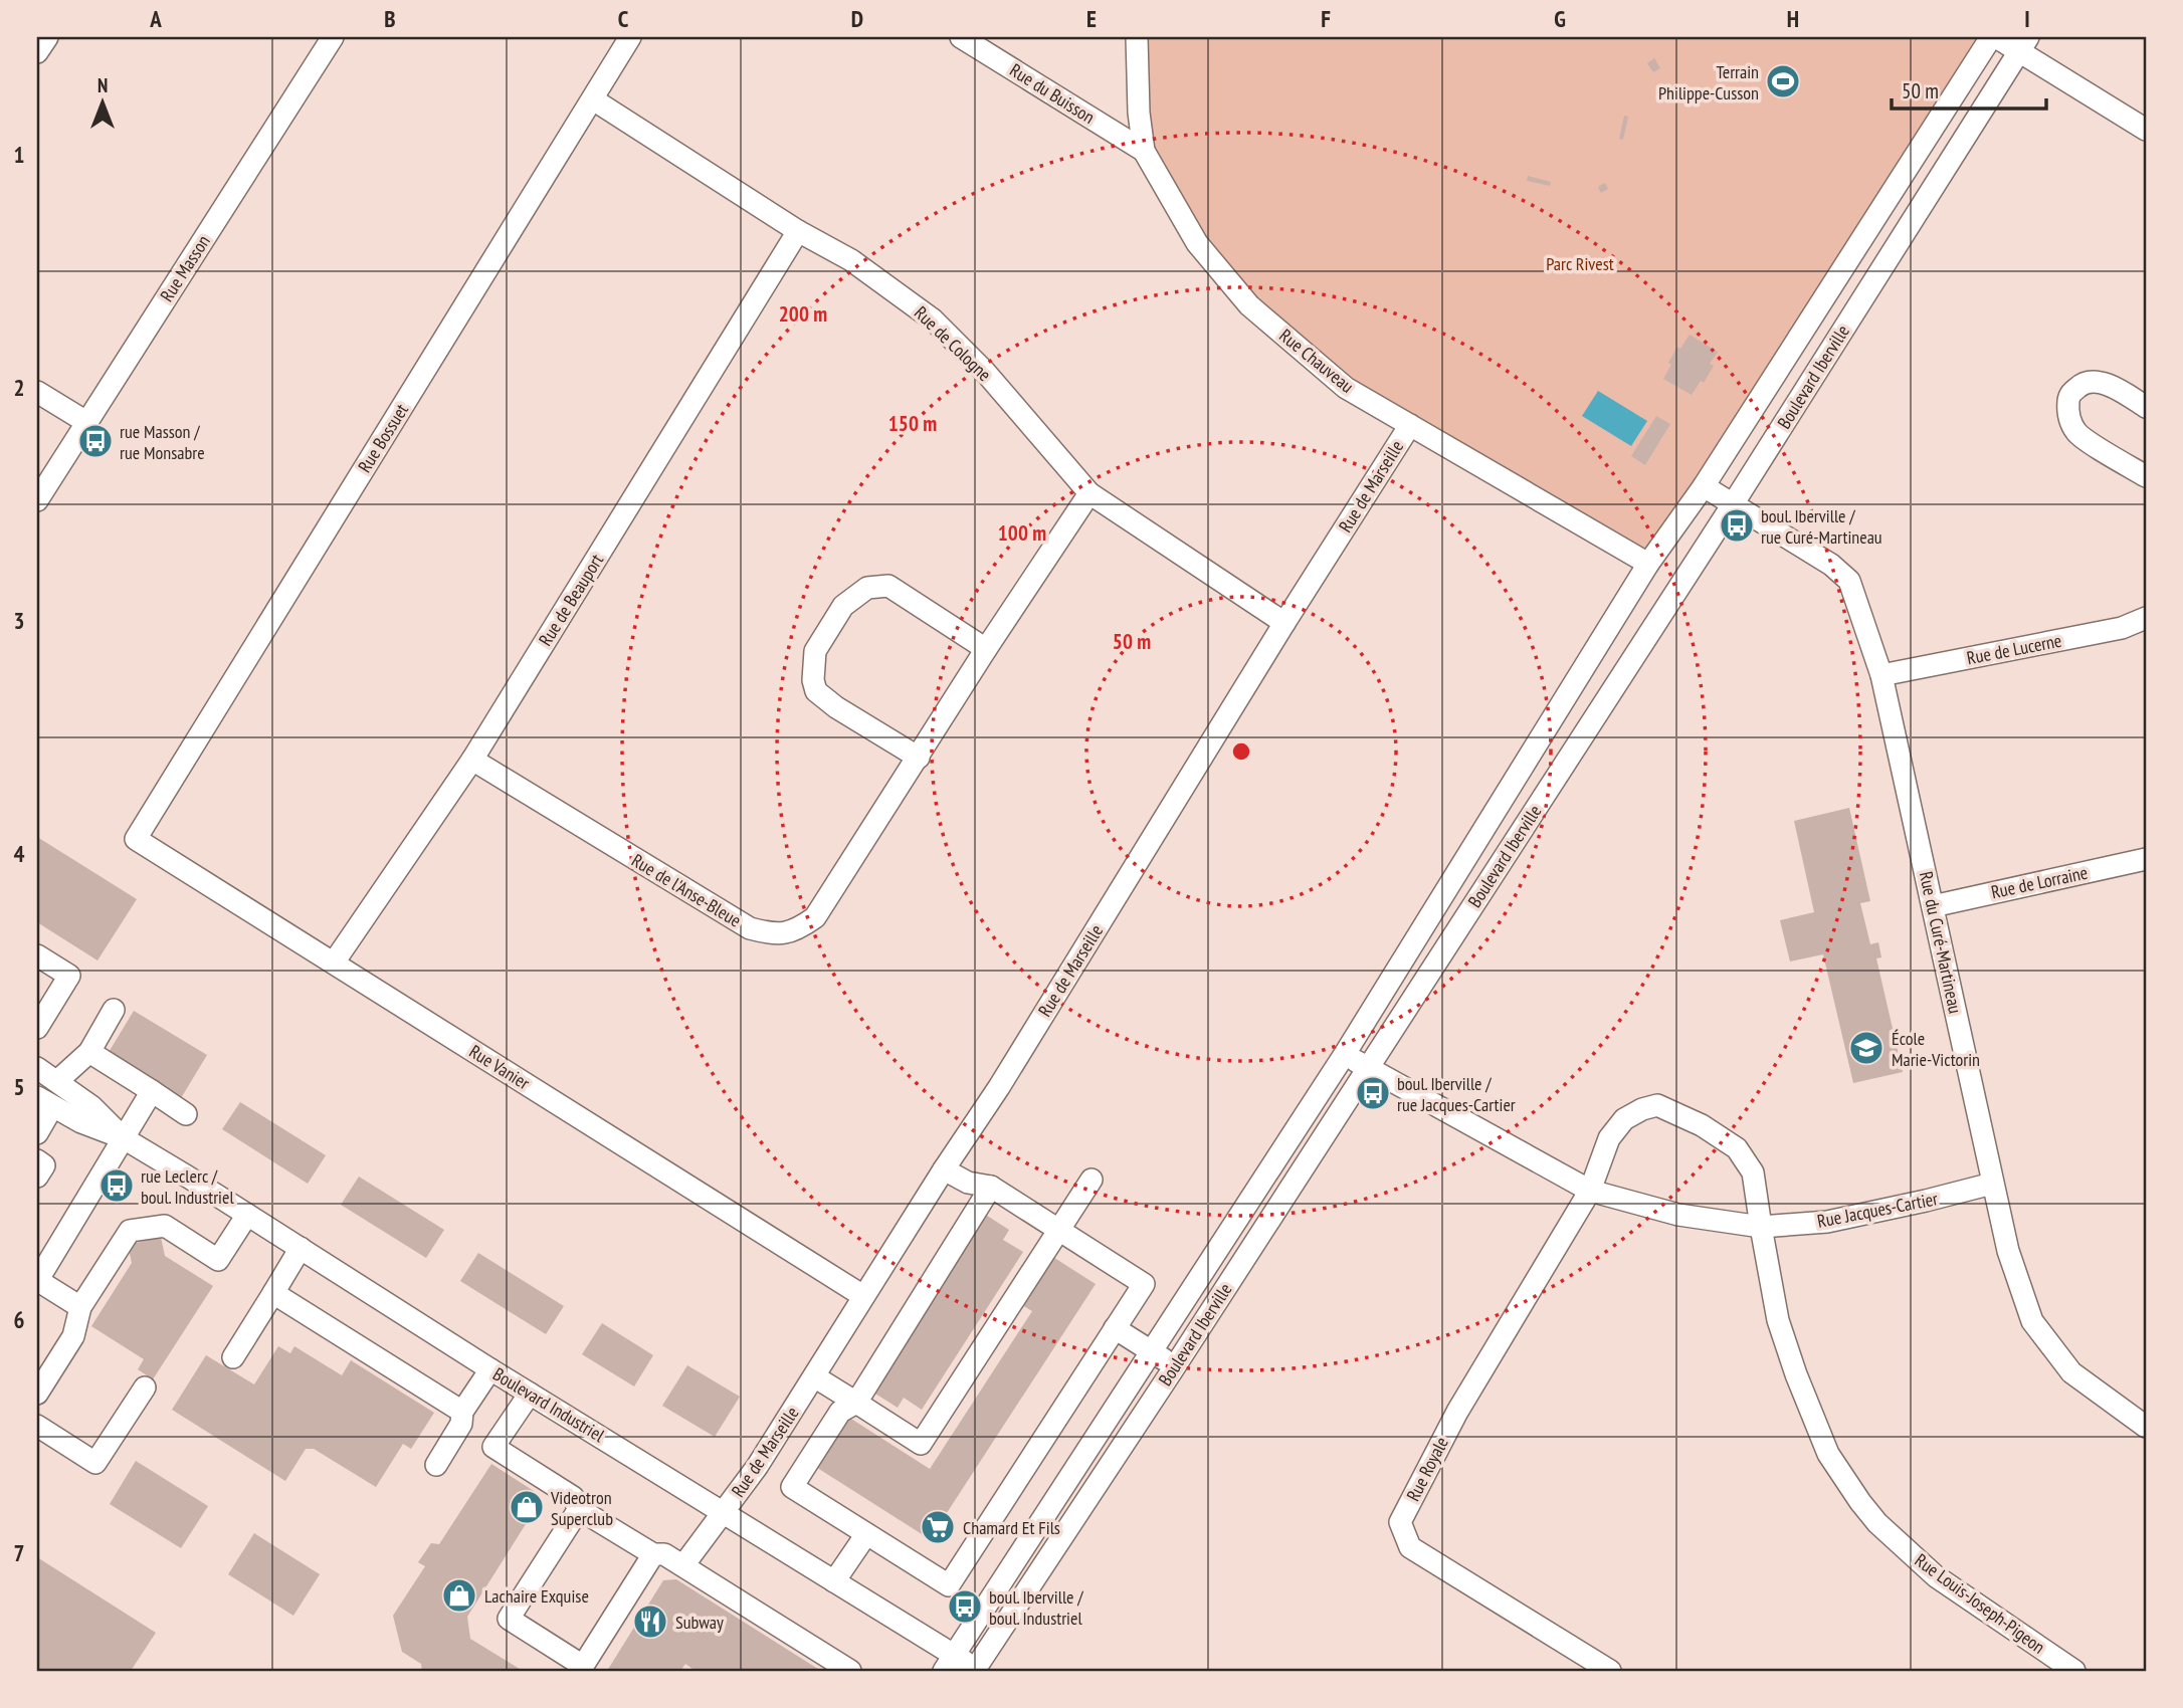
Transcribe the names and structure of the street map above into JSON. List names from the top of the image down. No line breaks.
{"streets":{"street":["Rue du Buisson","Rue Masson","Rue de Cologne","Rue Chauveau","Boulevard Iberville","Rue Bossuet","Rue de Marseille","Rue de Beauport","Rue de Lucerne","Rue de Lorraine","Rue de l'Anse-Bleue","Rue du Curé-Martineau","Rue Vanier","Rue Jacques-Cartier","Boulevard Industriel","Rue Royale","Rue Louis-Joseph-Pigeon"]},"crossings":[["Rue du Buisson","Rue Chauveau"],["Rue de Cologne","Rue Bossuet"],["Rue de Cologne","Rue de Marseille"],["Rue de Cologne","Rue de Beauport"],["Rue de Cologne","Rue de l'Anse-Bleue"],["Rue Chauveau","Boulevard Iberville"],["Rue Chauveau","Rue de Marseille"],["Boulevard Iberville","Rue du Curé-Martineau"],["Boulevard Iberville","Rue Jacques-Cartier"],["Boulevard Iberville","Boulevard Industriel"],["Rue Bossuet","Rue Vanier"],["Rue de Marseille","Rue Vanier"],["Rue de Marseille","Boulevard Industriel"],["Rue de Beauport","Rue de l'Anse-Bleue"],["Rue de Beauport","Rue Vanier"],["Rue de Lucerne","Rue du Curé-Martineau"],["Rue de Lorraine","Rue du Curé-Martineau"],["Rue du Curé-Martineau","Rue Jacques-Cartier"],["Rue Jacques-Cartier","Rue Royale"],["Rue Jacques-Cartier","Rue Louis-Joseph-Pigeon"]],"parks":["Parc Rivest"],"places":{"sports":["Terrain Philippe-Cusson"],"bus stop":["rue Masson / rue Monsabre","boul. Iberville / rue Curé-Martineau","boul. Iberville / rue Jacques-Cartier","rue Leclerc / boul. Industriel","boul. Iberville / boul. Industriel"],"school or university":["École Marie-Victorin"],"shop":["Videotron Superclub","Lachaire Exquise"],"supermarket":["Chamard Et Fils"],"restaurant":["Subway"]},"scale_bar":"50 m","north":"top","grid":{"columns":["A","B","C","D","E","F","G","H","I"],"rows":["1","2","3","4","5","6","7"]},"rings":["200 m","150 m","100 m","50 m"]}
